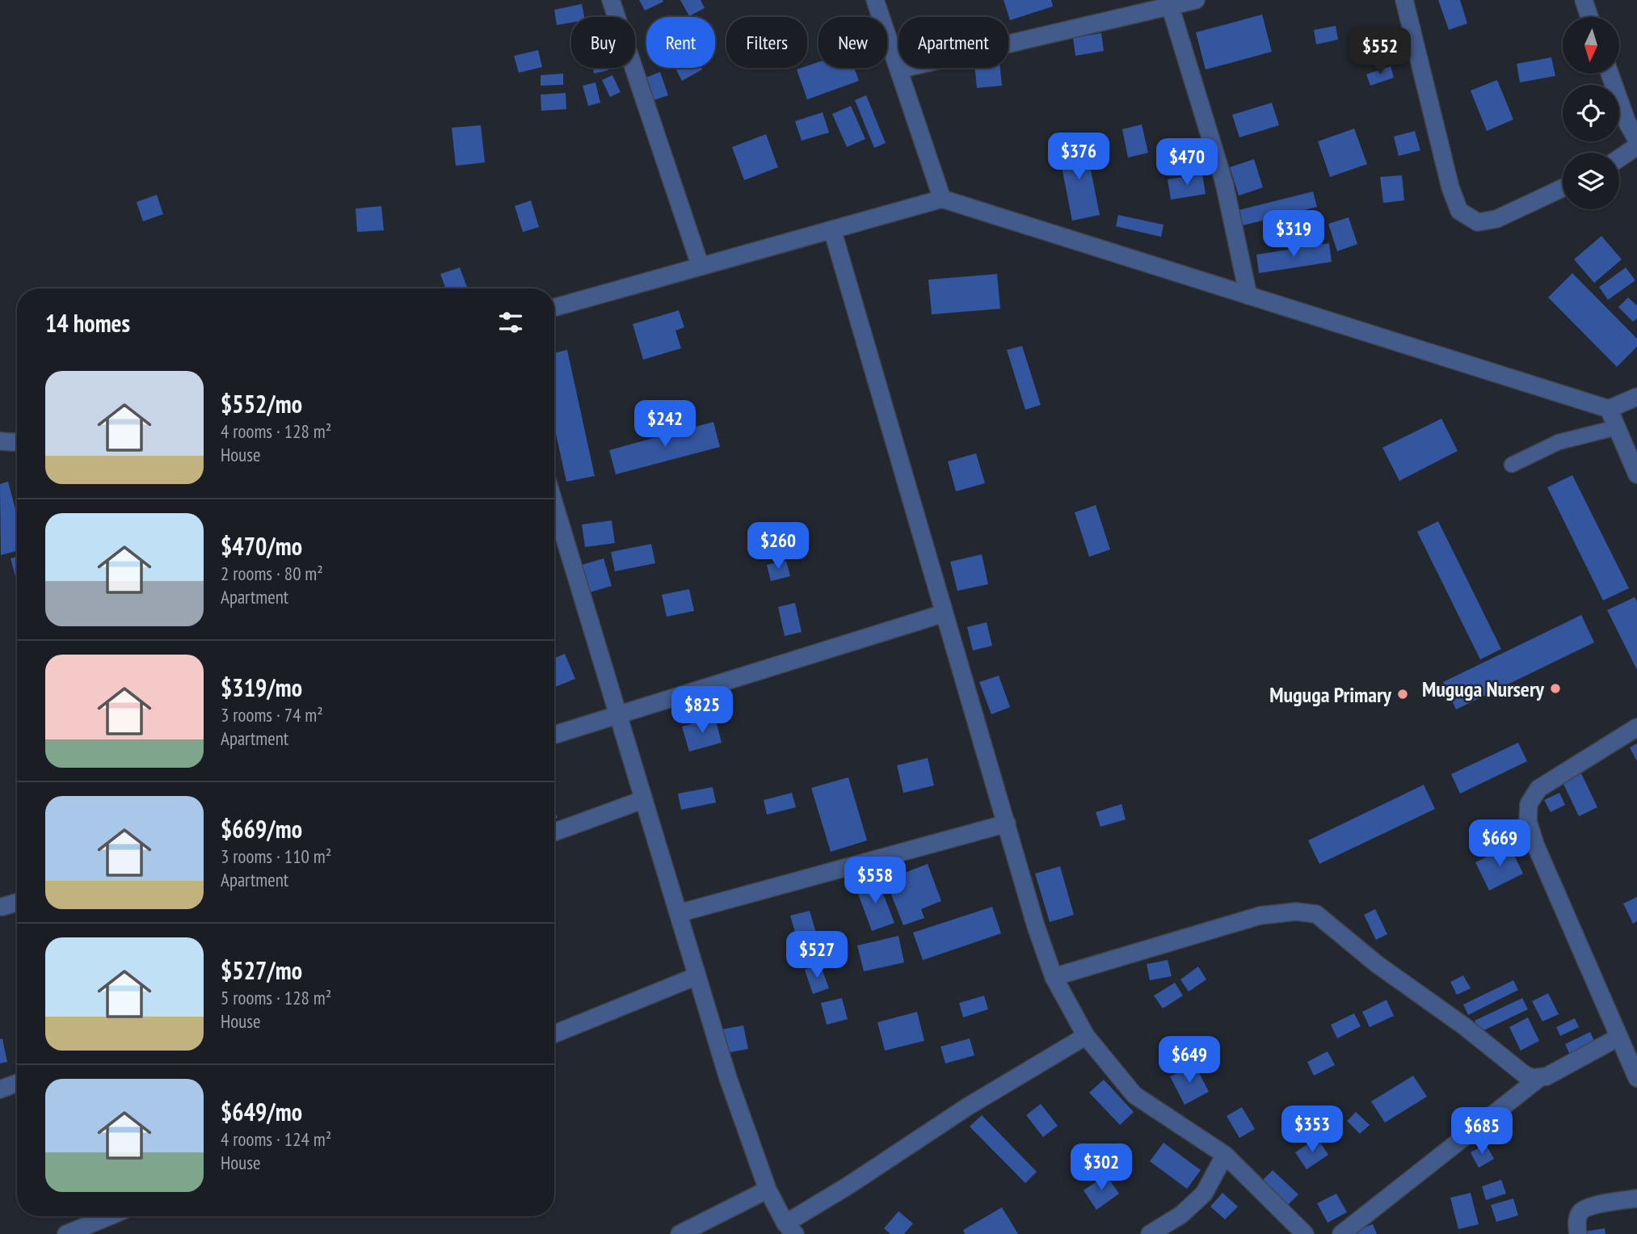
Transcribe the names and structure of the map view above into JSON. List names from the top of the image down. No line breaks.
{"places":["Muguga Nursery","Muguga Primary"],"north":"bottom","page":{"chip":["Buy","Rent","Filters","New","Apartment"],"price":["$552","$376","$470","$319","$242","$260","$825","$669","$558","$527","$649","$353","$685","$302"],"heading":"14 homes","list":[{"name":"$552/mo","note":"4 rooms · 128 m² · House"},{"name":"$470/mo","note":"2 rooms · 80 m² · Apartment"},{"name":"$319/mo","note":"3 rooms · 74 m² · Apartment"},{"name":"$669/mo","note":"3 rooms · 110 m² · Apartment"},{"name":"$527/mo","note":"5 rooms · 128 m² · House"},{"name":"$649/mo","note":"4 rooms · 124 m² · House"}]}}
